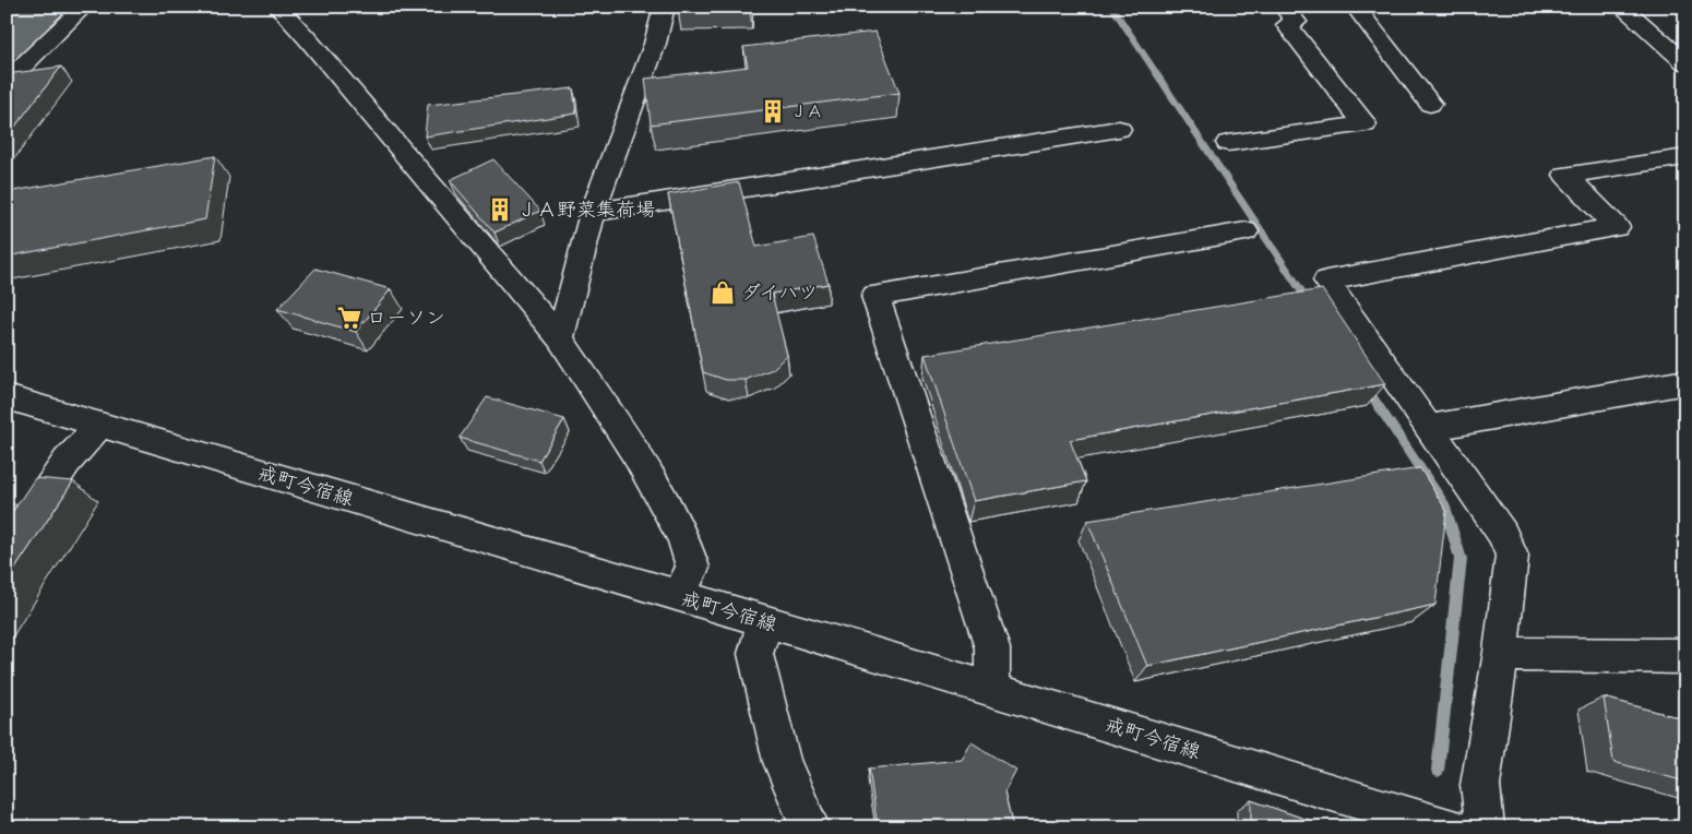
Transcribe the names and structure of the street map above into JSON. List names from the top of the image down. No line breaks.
{"streets":{"street":["戒町今宿線"]},"places":{"building":["ＪＡ","ＪＡ野菜集荷場"],"shop":["ダイハツ"],"supermarket":["ローソン"]}}
